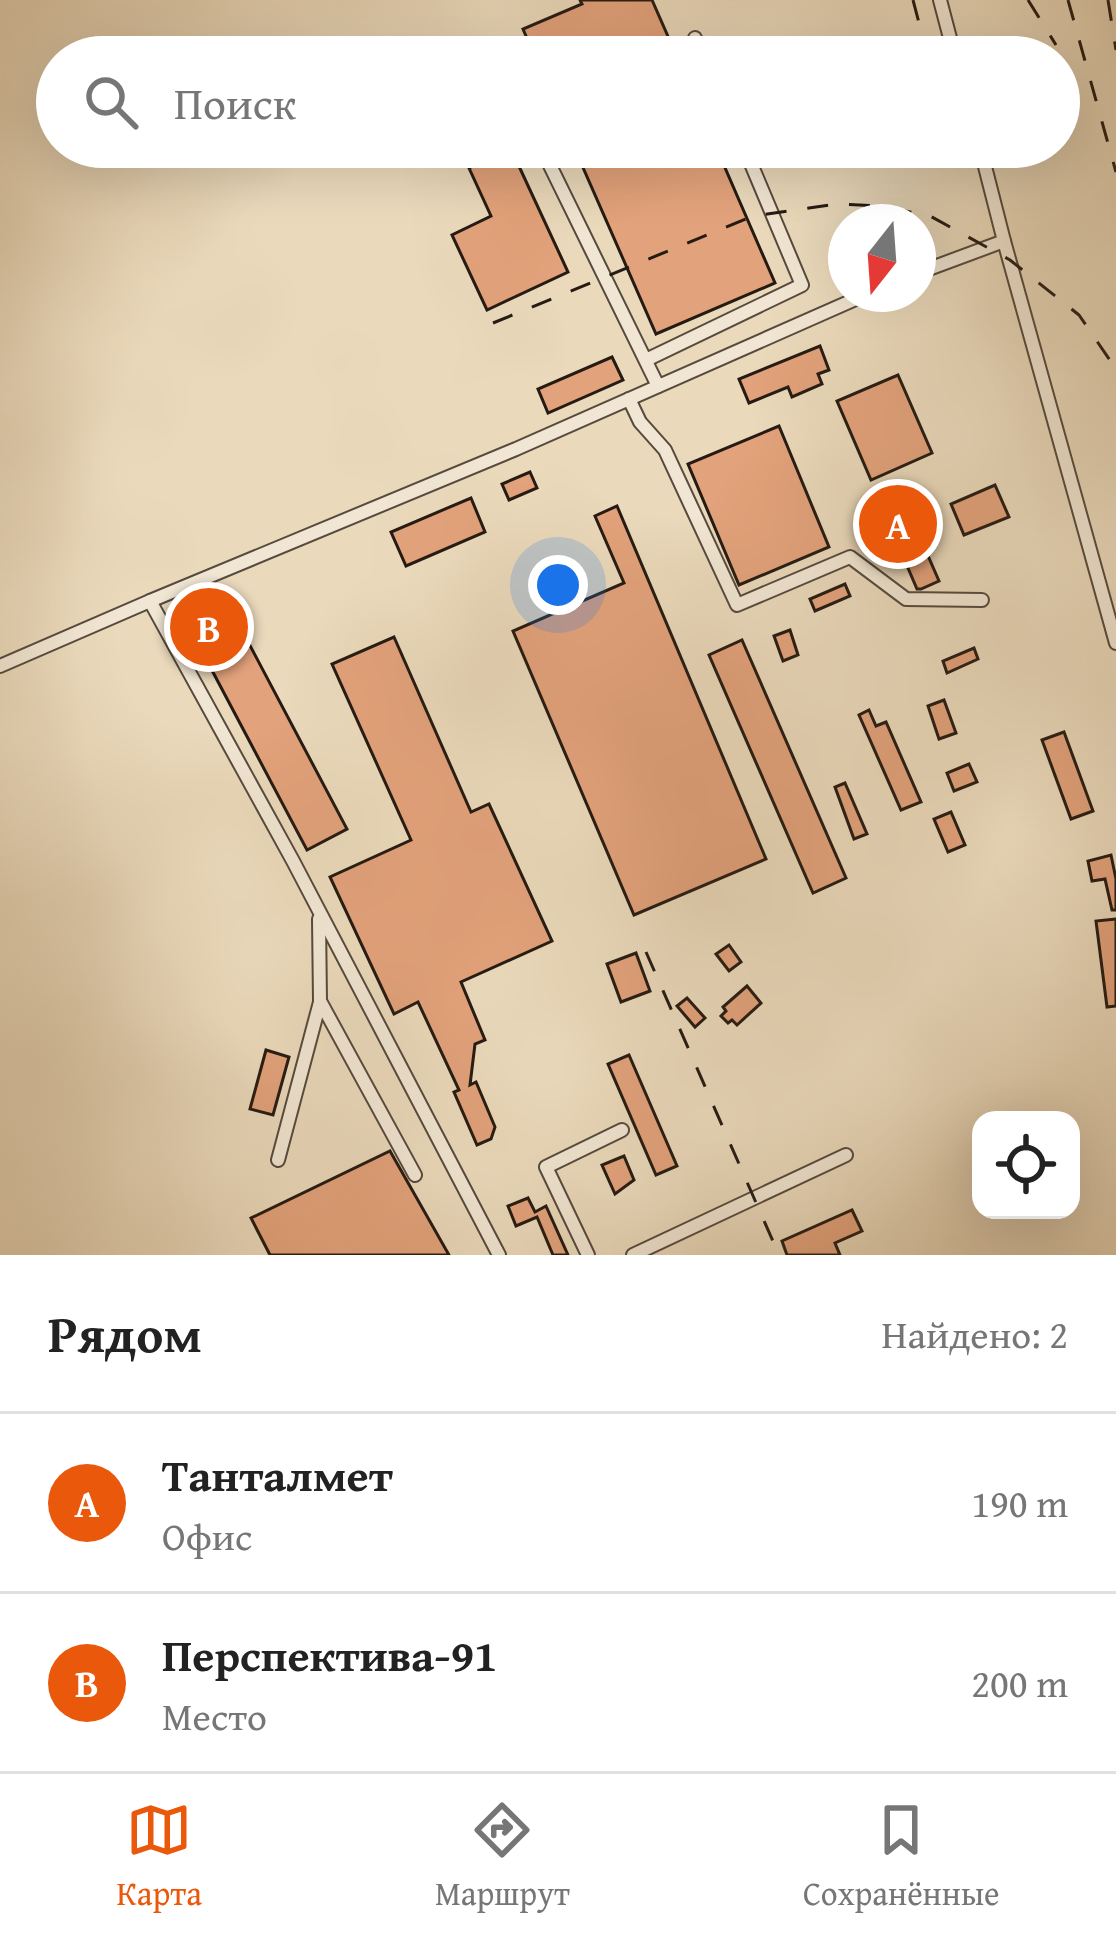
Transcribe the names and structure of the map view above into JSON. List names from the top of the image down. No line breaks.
{"north":"bottom","page":{"search":"Поиск","pins":["A","B"],"heading":["Рядом","Найдено: 2"],"list":[{"mark":"A","name":"Танталмет","note":"Офис","value":"190 m"},{"mark":"B","name":"Перспектива-91","note":"Место","value":"200 m"}],"nav":["Карта","Маршрут","Сохранённые"]}}
